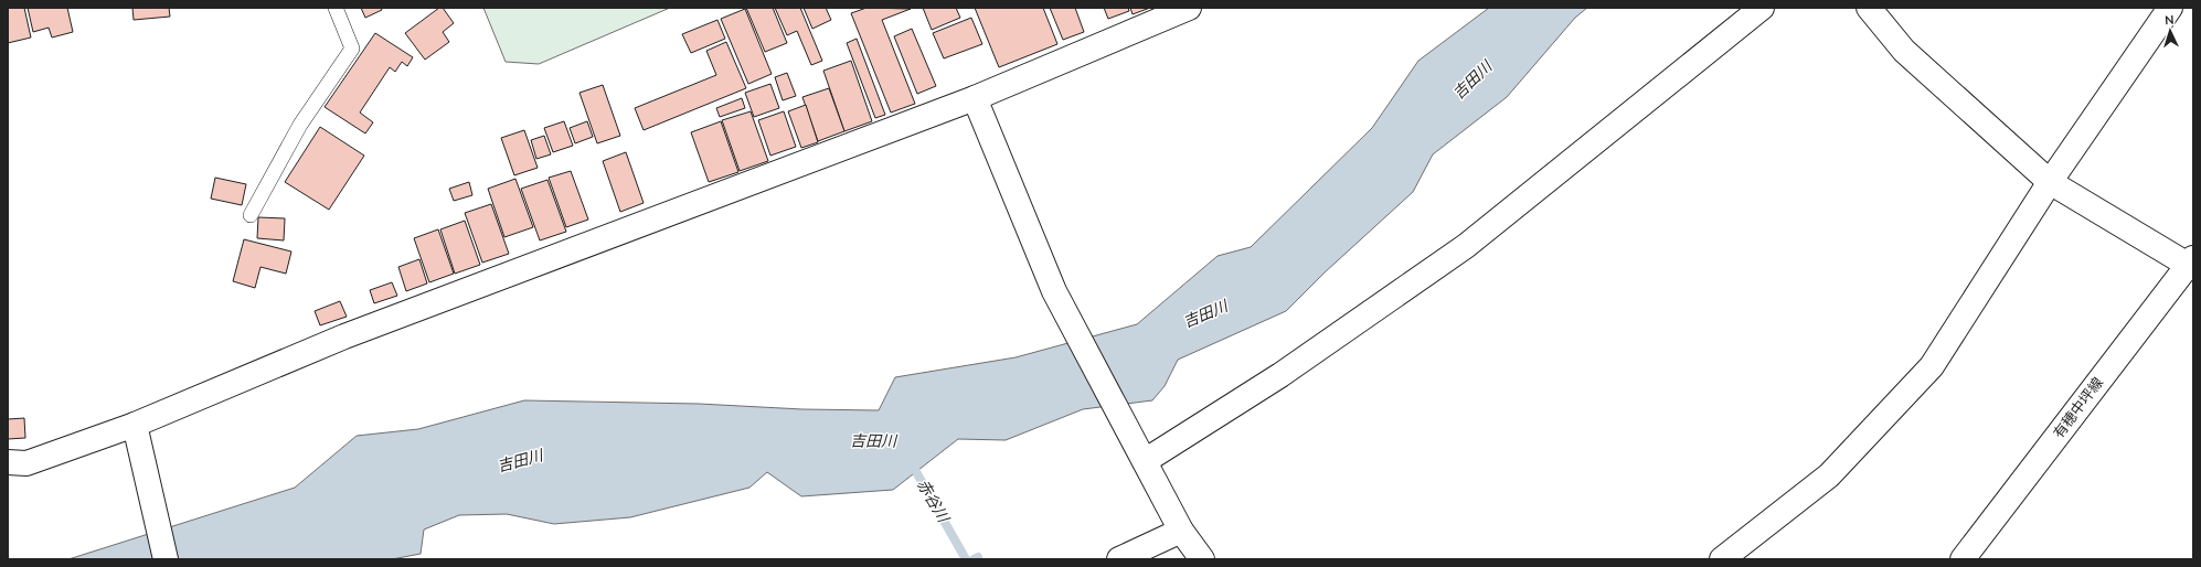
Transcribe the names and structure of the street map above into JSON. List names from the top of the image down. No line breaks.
{"streets":{"street":["有穂中坪線"]},"water":["吉田川","赤谷川"],"north":"top"}
